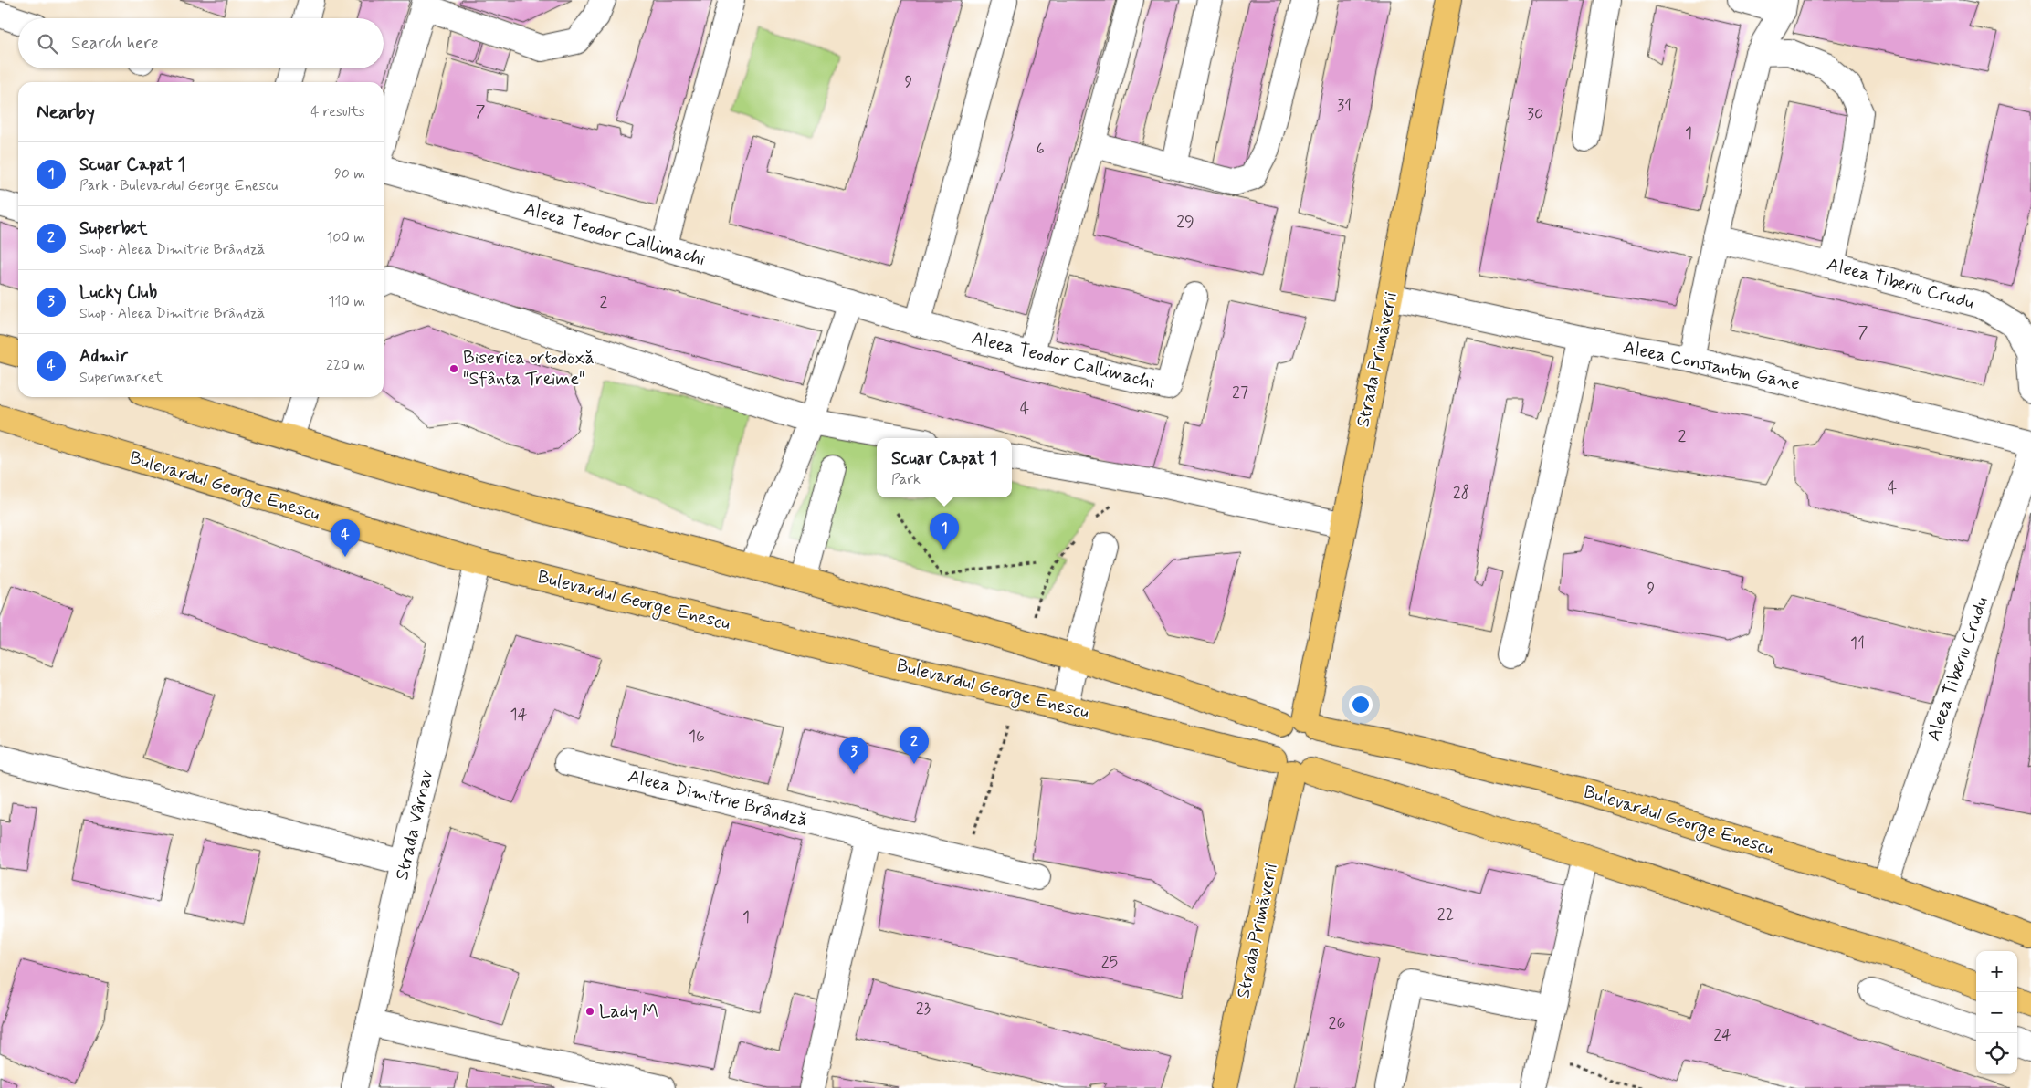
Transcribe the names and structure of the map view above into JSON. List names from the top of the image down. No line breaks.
{"streets":{"main road":["Strada Primăverii","Bulevardul George Enescu"],"street":["Aleea Teodor Callimachi","Aleea Tiberiu Crudu","Aleea Constantin Gane","Aleea Dimitrie Brândză","Strada Vârnav"]},"crossings":[["Aleea Tiberiu Crudu","Bulevardul George Enescu"],["Strada Primăverii","Aleea Constantin Gane"],["Strada Primăverii","Bulevardul George Enescu"],["Bulevardul George Enescu","Strada Vârnav"]],"places":["Biserica ortodoxă \"Sfânta Treime\"","Lady M"],"house_numbers":["9","31","7","30","1","6","29","2","7","27","4","2","4","28","9","11","14","16","22","1","25","23","26","24"],"page":{"search":"Search here","heading":["Nearby","4 results"],"list":[{"mark":"1","name":"Scuar Capat 1","note":"Park · Bulevardul George Enescu","value":"90 m"},{"mark":"2","name":"Superbet","note":"Shop · Aleea Dimitrie Brândză","value":"100 m"},{"mark":"3","name":"Lucky Club","note":"Shop · Aleea Dimitrie Brândză","value":"110 m"},{"mark":"4","name":"Admir","note":"Supermarket","value":"220 m"}],"popup":["Scuar Capat 1","Park"],"pins":["1","4","2","3"],"map_buttons":["+","−"]}}
